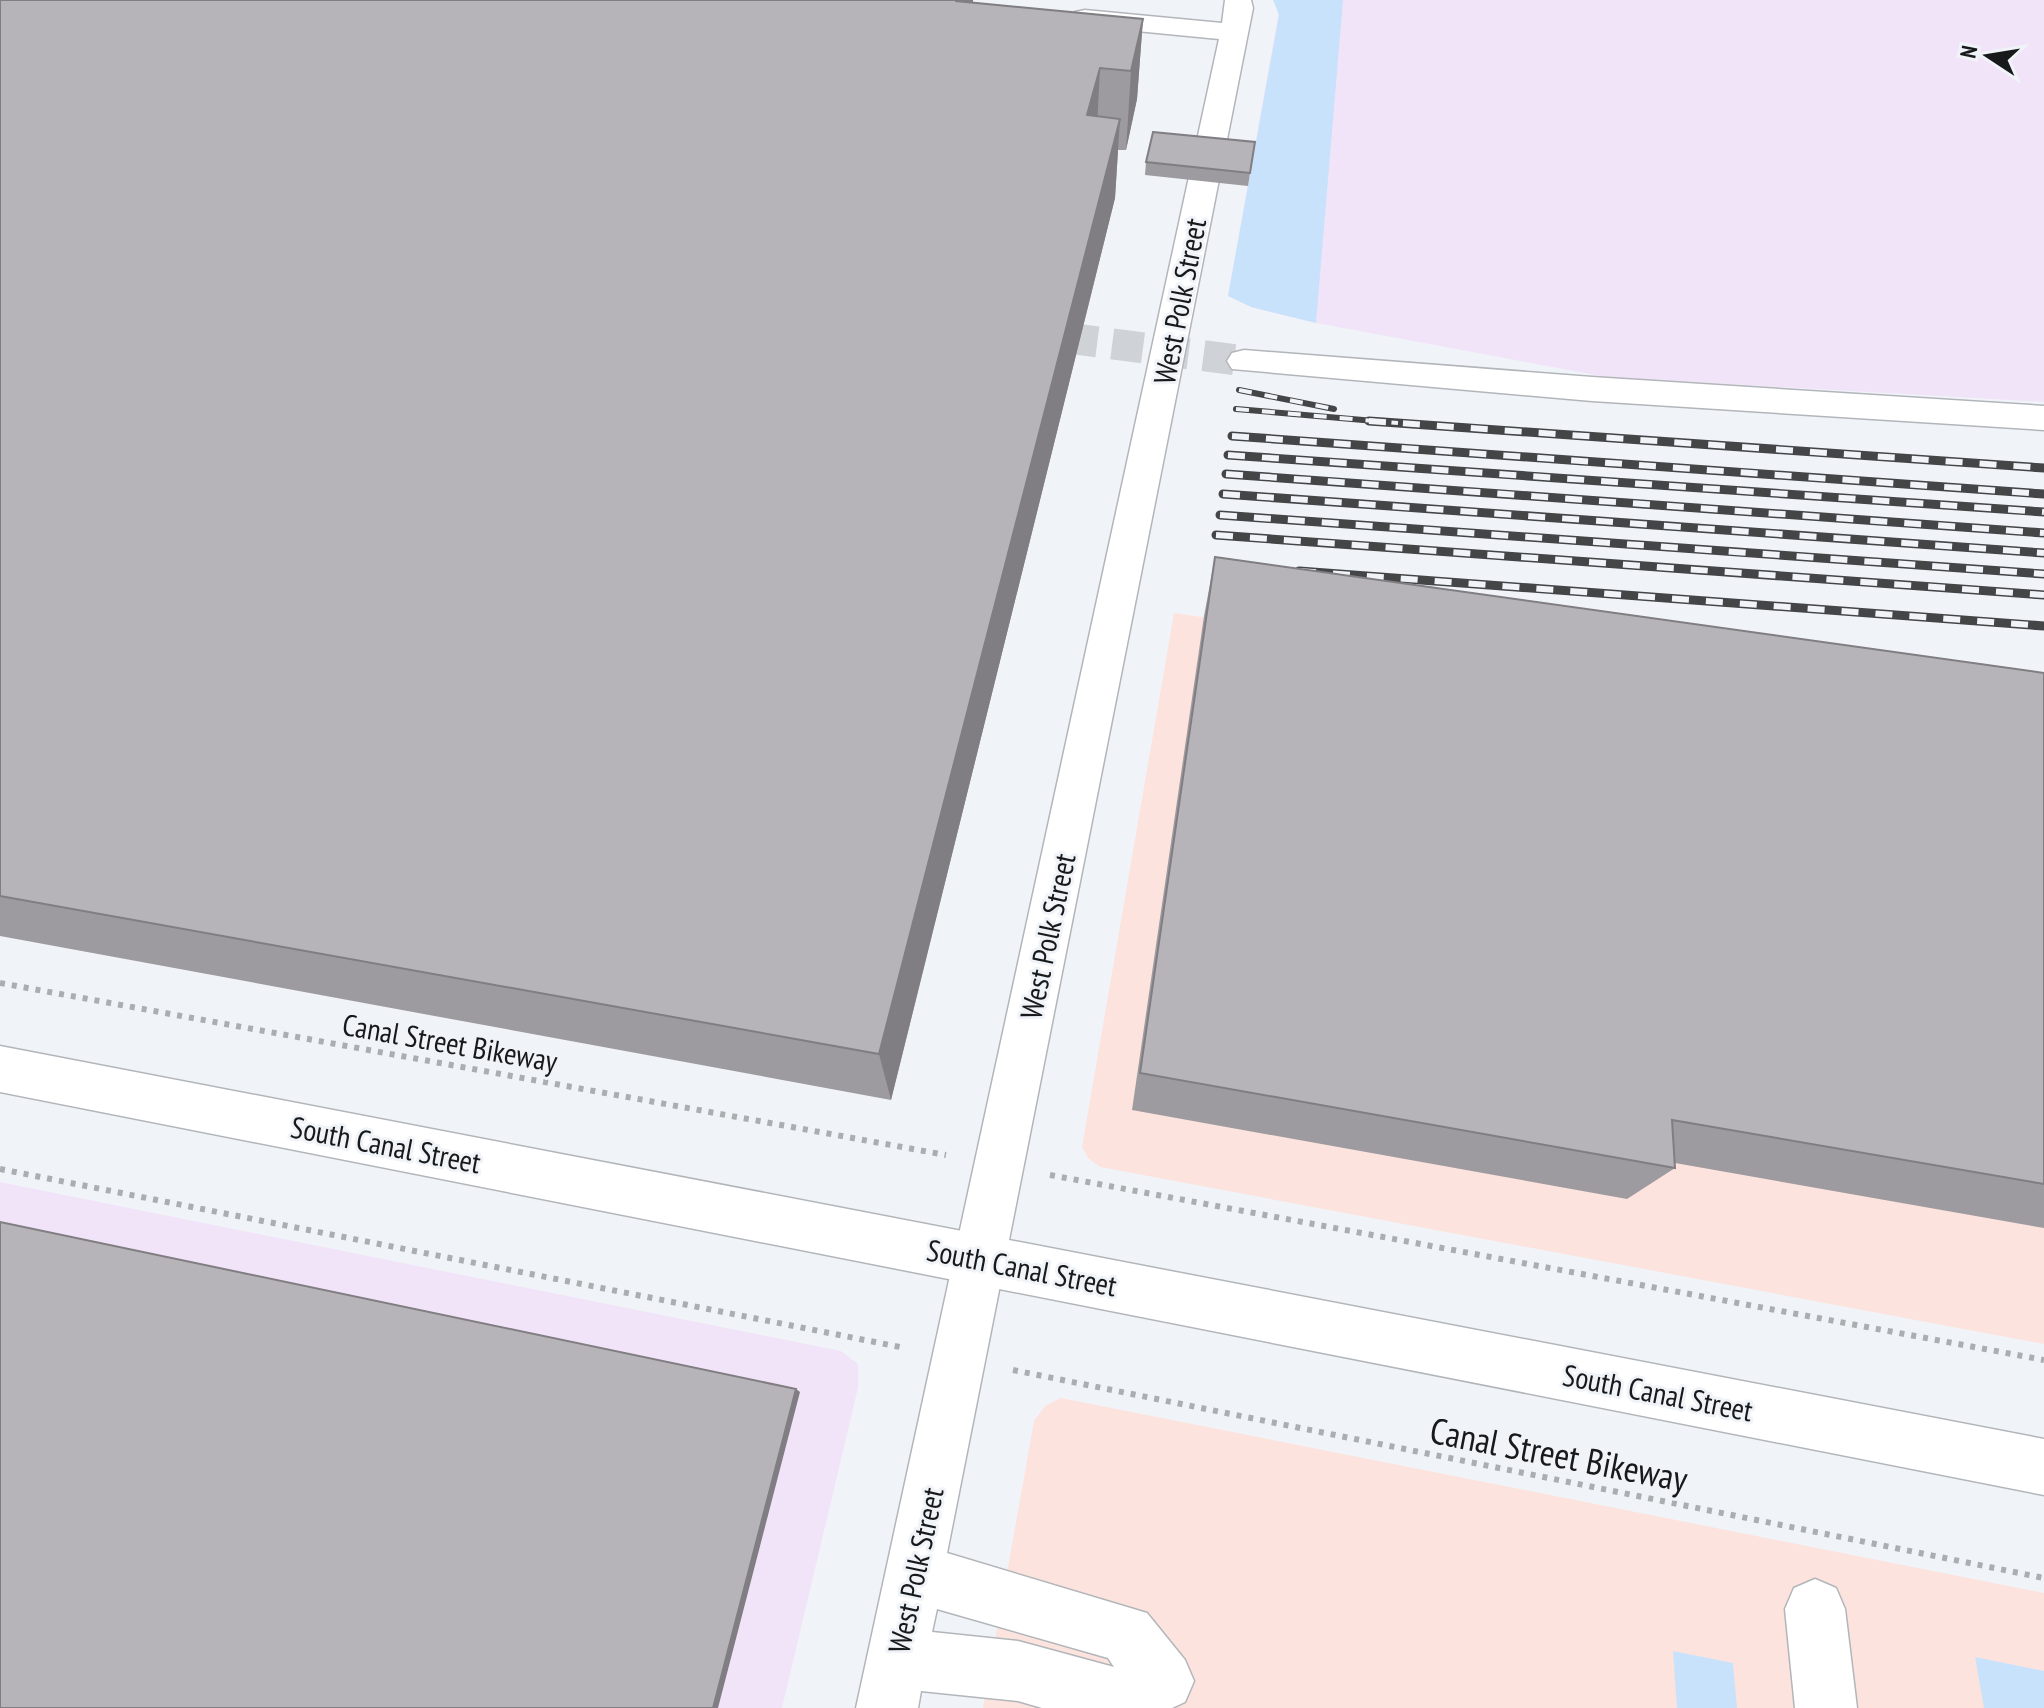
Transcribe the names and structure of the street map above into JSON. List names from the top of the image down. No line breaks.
{"streets":{"street":["West Polk Street","South Canal Street"],"path":["Canal Street Bikeway"]},"crossings":[["West Polk Street","South Canal Street"]],"north":"left"}
